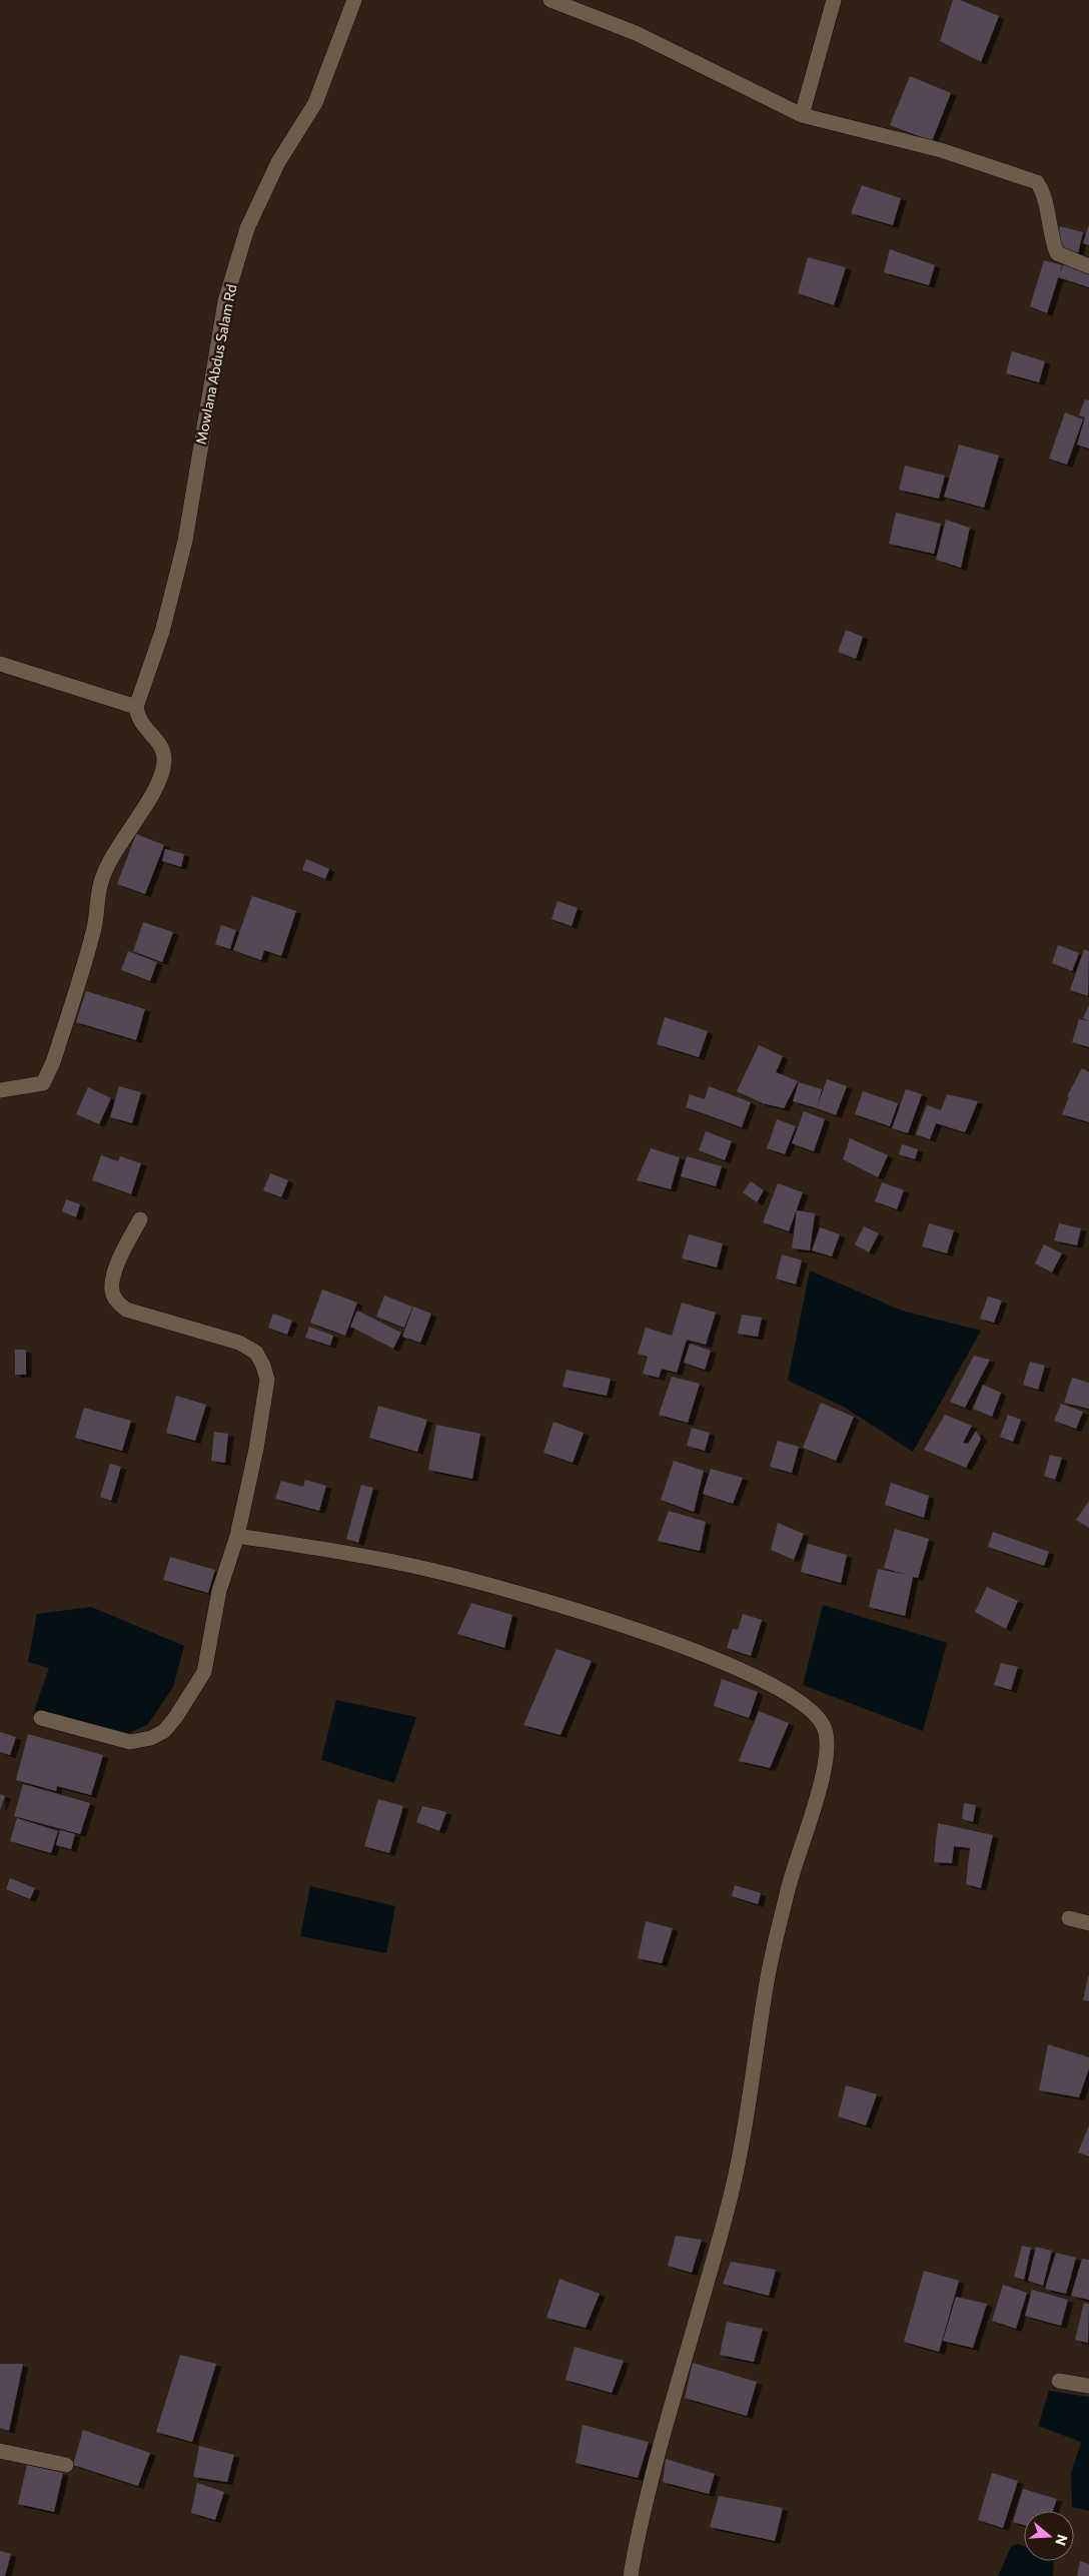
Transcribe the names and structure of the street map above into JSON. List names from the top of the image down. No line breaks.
{"streets":{"street":["Mowlana Abdus Salam Rd"]},"north":"right"}
